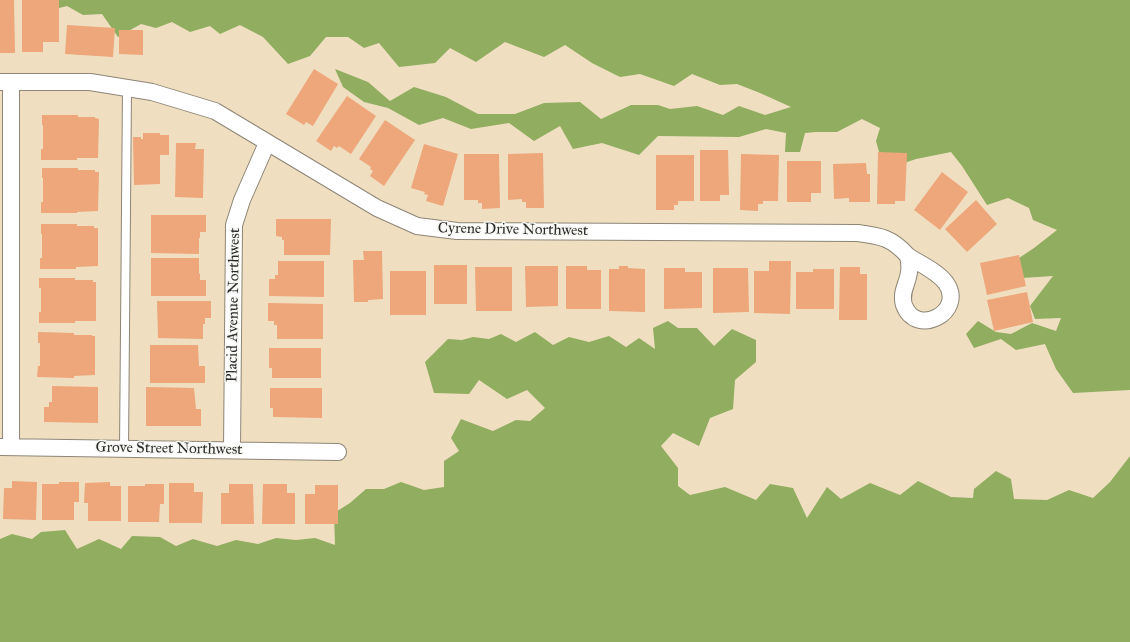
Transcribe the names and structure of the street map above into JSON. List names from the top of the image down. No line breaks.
{"streets":{"street":["Cyrene Drive Northwest","Placid Avenue Northwest","Grove Street Northwest"]},"crossings":[["Cyrene Drive Northwest","Placid Avenue Northwest"],["Placid Avenue Northwest","Grove Street Northwest"]]}
